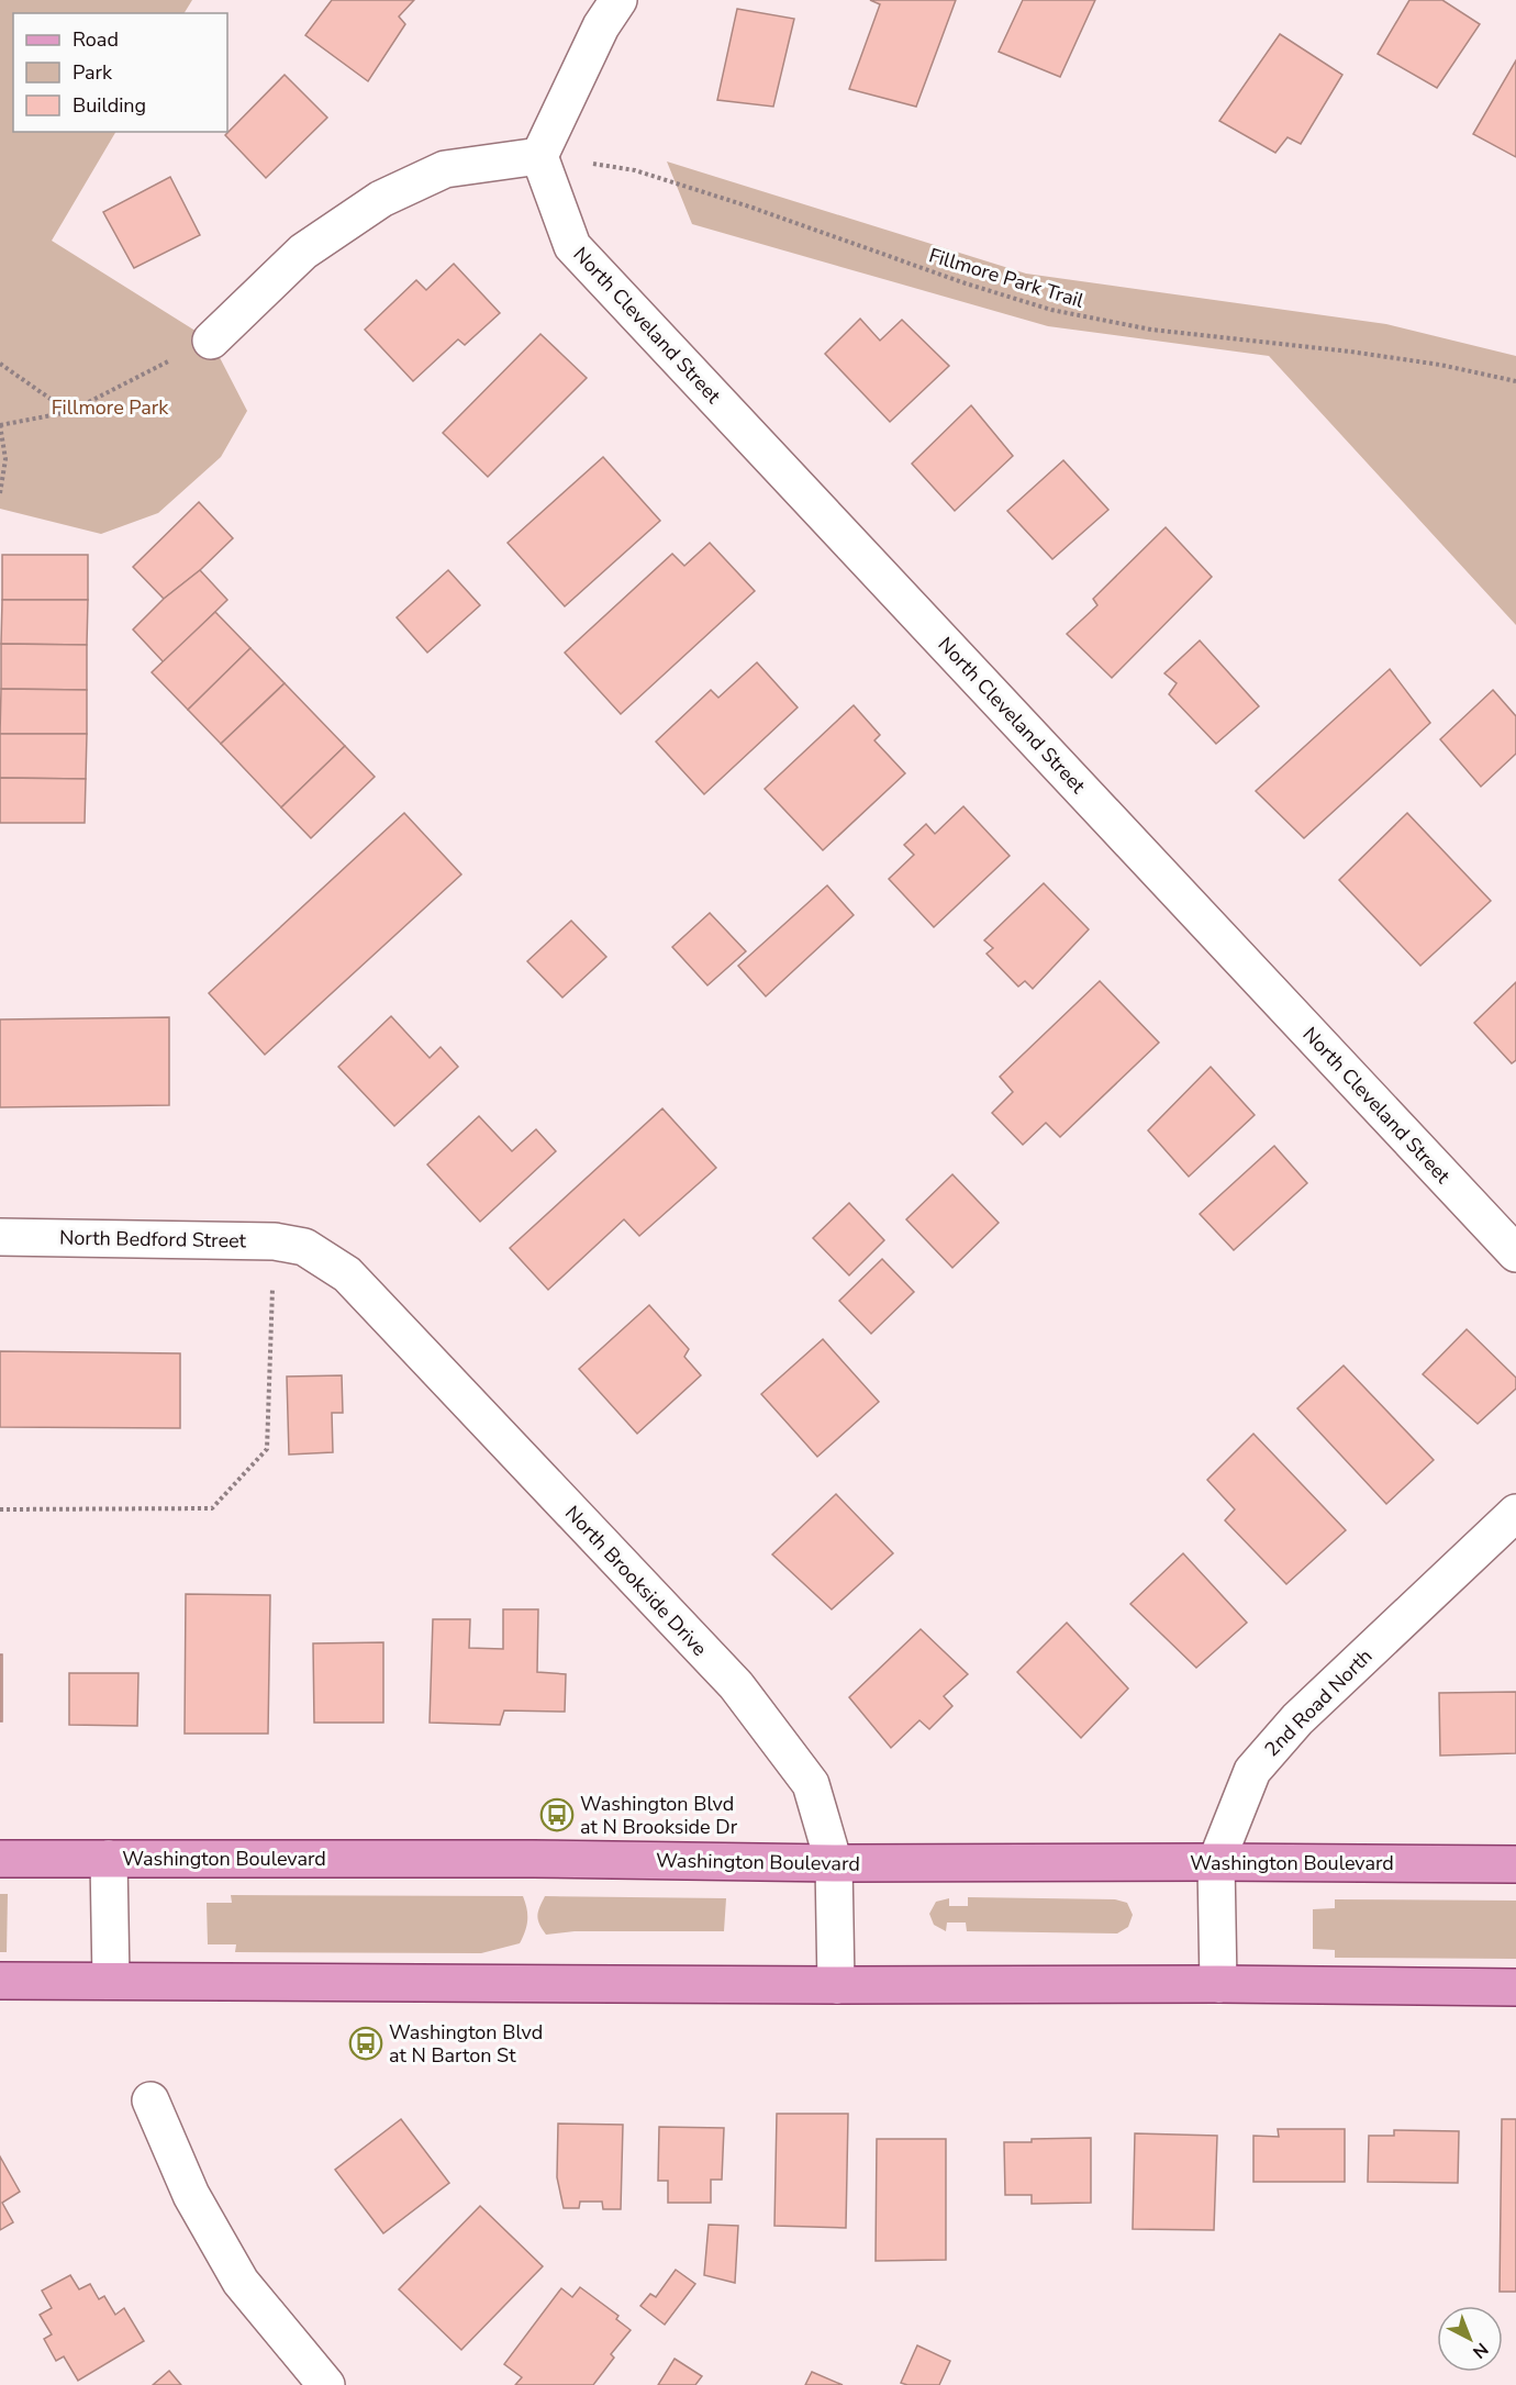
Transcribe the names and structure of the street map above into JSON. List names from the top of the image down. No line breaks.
{"streets":{"main road":["Washington Boulevard"],"street":["North Cleveland Street","North Bedford Street","North Brookside Drive","2nd Road North"],"path":["Fillmore Park Trail"]},"crossings":[["Fillmore Park Trail","North Cleveland Street"],["North Bedford Street","North Brookside Drive"],["North Brookside Drive","Washington Boulevard"],["2nd Road North","Washington Boulevard"]],"parks":["Fillmore Park"],"places":{"bus stop":["Washington Blvd at N Brookside Dr","Washington Blvd at N Barton St"]},"legend":["Road","Park","Building"],"north":"bottom right"}
